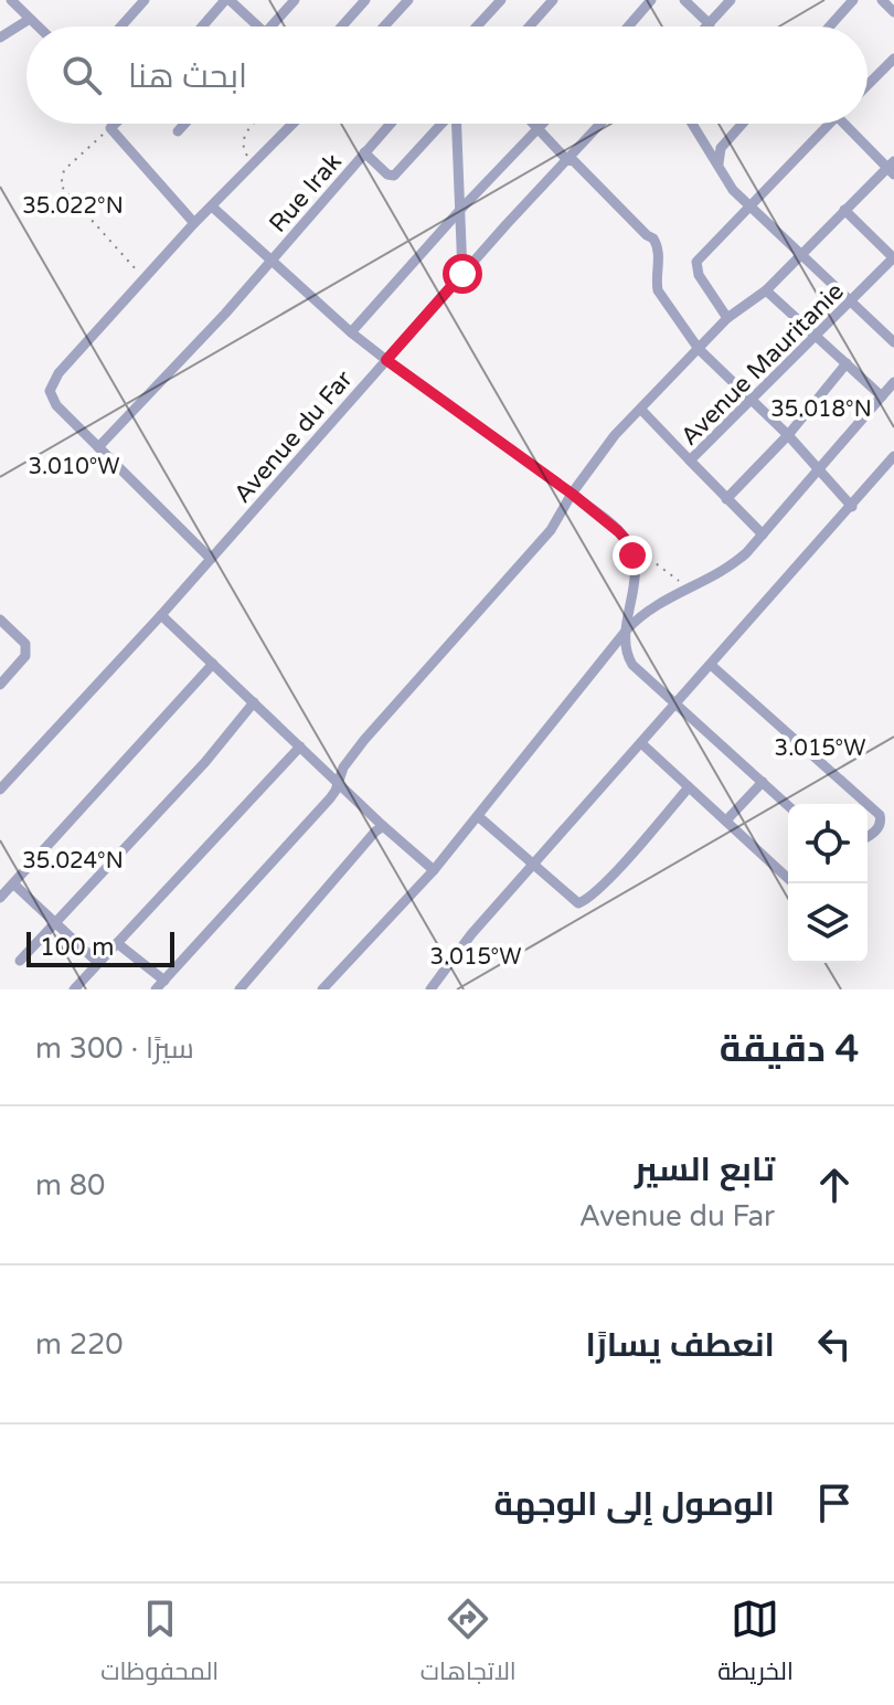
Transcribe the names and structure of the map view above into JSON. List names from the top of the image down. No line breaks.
{"streets":{"street":["Rue Irak","Avenue Mauritanie","Avenue du Far"]},"scale_bar":"100 m","page":{"search":"ابحث هنا","scale":"100 m","heading":["4 دقيقة","سيرًا · 300 m"],"list":[["تابع السير","Avenue du Far","80 m"],["انعطف يسارًا","220 m"],"الوصول إلى الوجهة"],"nav":["الخريطة","الاتجاهات","المحفوظات"]},"coordinates":["35.022°N","35.018°N","3.010°W","3.015°W","35.024°N"]}
